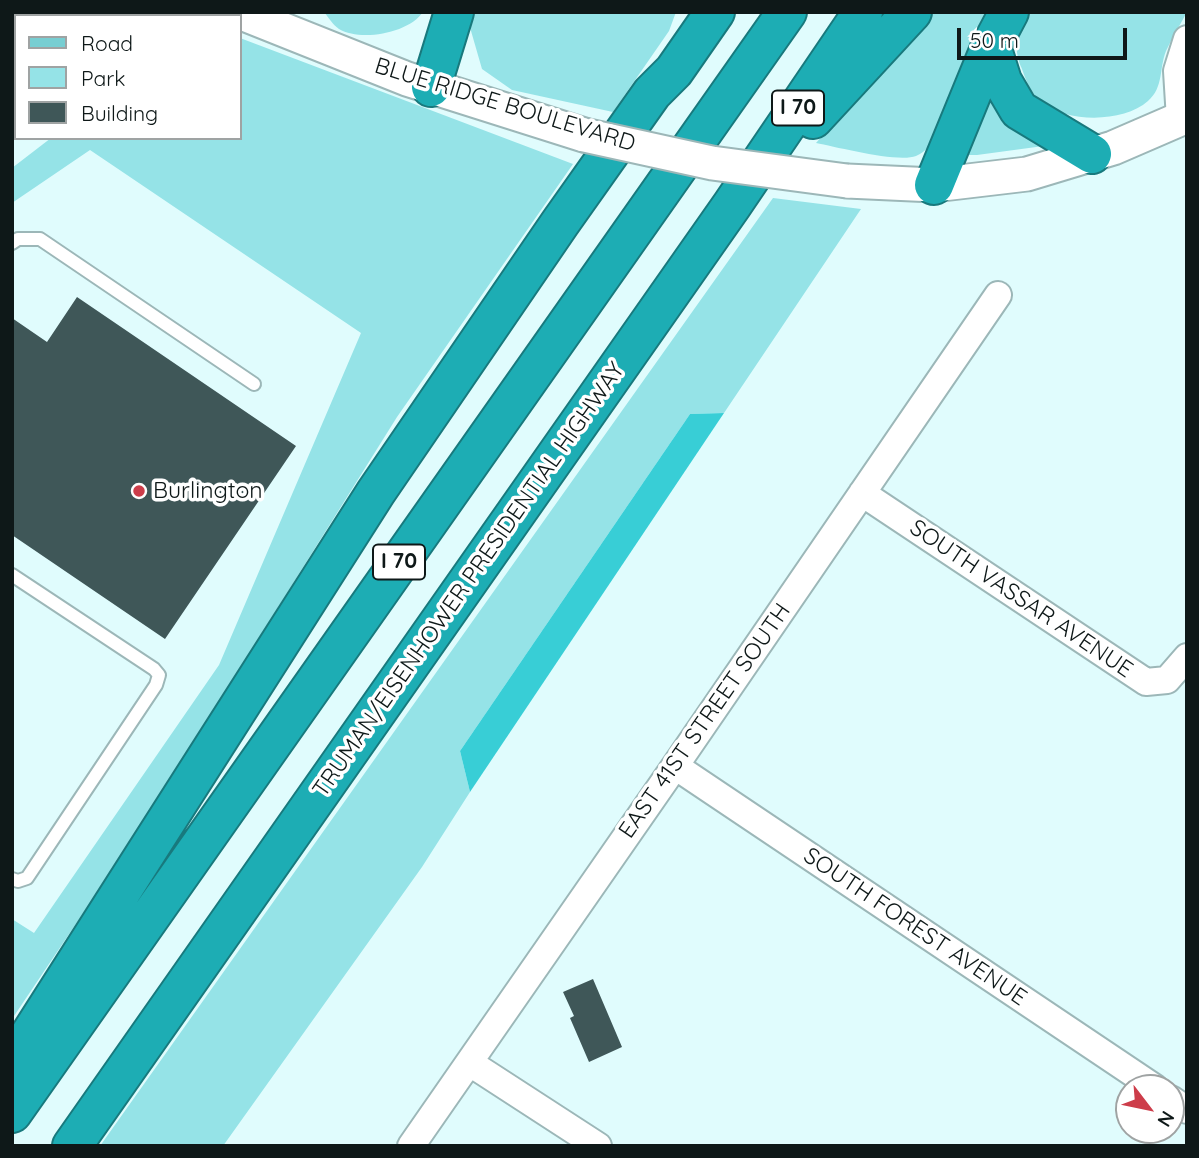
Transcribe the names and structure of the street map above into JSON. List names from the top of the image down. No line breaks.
{"streets":{"highway":["I 70","TRUMAN/EISENHOWER PRESIDENTIAL HIGHWAY"],"street":["BLUE RIDGE BOULEVARD","SOUTH VASSAR AVENUE","EAST 41ST STREET SOUTH","SOUTH FOREST AVENUE"]},"crossings":[["SOUTH VASSAR AVENUE","EAST 41ST STREET SOUTH"],["EAST 41ST STREET SOUTH","SOUTH FOREST AVENUE"]],"places":["Burlington"],"legend":["Road","Park","Building"],"scale_bar":"50 m","north":"bottom right"}
